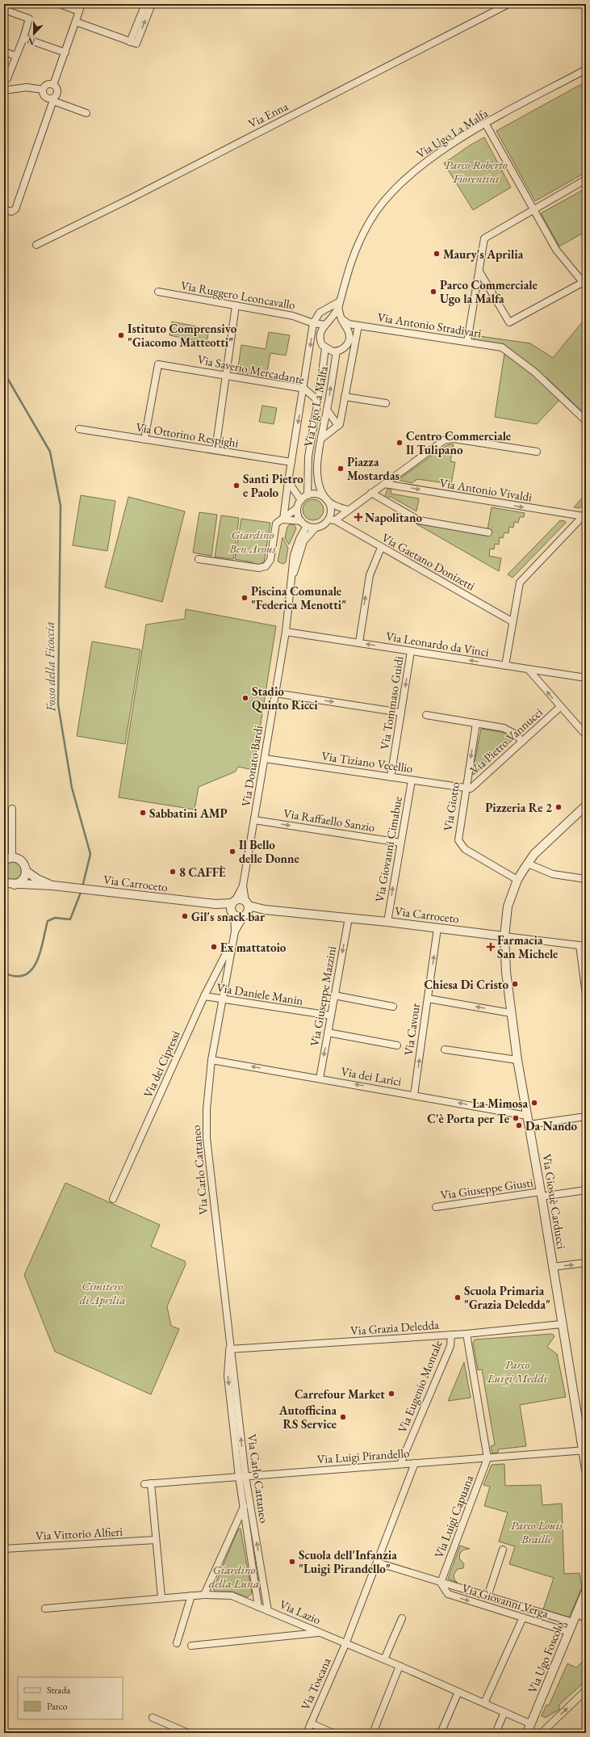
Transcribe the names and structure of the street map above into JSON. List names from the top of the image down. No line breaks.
{"streets":{"street":["Via Enna","Via Ugo La Malfa","Via Ruggero Leoncavallo","Via Antonio Stradivari","Via Saverio Mercadante","Via Ottorino Respighi","Via Antonio Vivaldi","Via Gaetano Donizetti","Via Leonardo da Vinci","Via Tommaso Guidi","Via Pietro Vannucci","Via Tiziano Vecellio","Via Donato Bardi","Via Giotto","Via Raffaello Sanzio","Via Giovanni Cimabue","Via Carroceto","Via Daniele Manin","Via Giuseppe Mazzini","Via Cavour","Via dei Cipressi","Via dei Larici","Via Carlo Cattaneo","Via Giuseppe Giusti","Via Giosuè Carducci","Via Grazia Deledda","Via Eugenio Montale","Via Luigi Pirandello","Via Luigi Capuana","Via Vittorio Alfieri","Via Giovanni Verga","Via Lazio","Via Ugo Foscolo","Via Toscana"]},"crossings":[["Via Ugo La Malfa","Via Ruggero Leoncavallo"],["Via Ugo La Malfa","Via Antonio Stradivari"],["Via Ugo La Malfa","Via Saverio Mercadante"],["Via Ugo La Malfa","Via Ottorino Respighi"],["Via Ugo La Malfa","Via Gaetano Donizetti"],["Via Saverio Mercadante","Via Ottorino Respighi"],["Via Leonardo da Vinci","Via Tommaso Guidi"],["Via Leonardo da Vinci","Via Donato Bardi"],["Via Tommaso Guidi","Via Tiziano Vecellio"],["Via Pietro Vannucci","Via Tiziano Vecellio"],["Via Pietro Vannucci","Via Giotto"],["Via Tiziano Vecellio","Via Donato Bardi"],["Via Tiziano Vecellio","Via Giotto"],["Via Tiziano Vecellio","Via Giovanni Cimabue"],["Via Donato Bardi","Via Raffaello Sanzio"],["Via Donato Bardi","Via Carroceto"],["Via Donato Bardi","Via Carlo Cattaneo"],["Via Giotto","Via Giosuè Carducci"],["Via Raffaello Sanzio","Via Giovanni Cimabue"],["Via Giovanni Cimabue","Via Carroceto"],["Via Carroceto","Via Giuseppe Mazzini"],["Via Carroceto","Via Cavour"],["Via Carroceto","Via Carlo Cattaneo"],["Via Carroceto","Via Giosuè Carducci"],["Via Daniele Manin","Via Giuseppe Mazzini"],["Via Daniele Manin","Via dei Cipressi"],["Via Daniele Manin","Via Carlo Cattaneo"],["Via Giuseppe Mazzini","Via dei Larici"],["Via Cavour","Via dei Larici"],["Via dei Cipressi","Via Carlo Cattaneo"],["Via dei Larici","Via Carlo Cattaneo"],["Via dei Larici","Via Giosuè Carducci"],["Via Carlo Cattaneo","Via Grazia Deledda"],["Via Carlo Cattaneo","Via Luigi Pirandello"],["Via Carlo Cattaneo","Via Lazio"],["Via Giuseppe Giusti","Via Giosuè Carducci"],["Via Giosuè Carducci","Via Grazia Deledda"],["Via Giosuè Carducci","Via Luigi Pirandello"],["Via Grazia Deledda","Via Eugenio Montale"],["Via Eugenio Montale","Via Luigi Pirandello"],["Via Luigi Pirandello","Via Luigi Capuana"],["Via Luigi Pirandello","Via Vittorio Alfieri"],["Via Luigi Pirandello","Via Toscana"],["Via Luigi Capuana","Via Giovanni Verga"],["Via Giovanni Verga","Via Ugo Foscolo"],["Via Giovanni Verga","Via Toscana"],["Via Lazio","Via Ugo Foscolo"],["Via Lazio","Via Toscana"]],"one_way":["Via Leonardo da Vinci","Via Tommaso Guidi","Via Raffaello Sanzio","Via Giovanni Cimabue","Via Giuseppe Mazzini","Via Cavour"],"water":["Fosso della Ficoccia"],"parks":["Parco Roberto Fiorentini","Giardino Ben Arous","Cimitero di Aprilia","Parco Luigi Meddi","Parco Louis Braille","Giardino della Luna"],"places":{"other":["Maury's Aprilia","Parco Commerciale Ugo la Malfa","Istituto Comprensivo \"Giacomo Matteotti\"","Centro Commerciale Il Tulipano","Piazza Mostardas","Santi Pietro e Paolo","Piscina Comunale \"Federica Menotti\"","Stadio Quinto Ricci","Pizzeria Re 2","Sabbatini AMP","Il Bello delle Donne","8 CAFFÈ","Gil's snack bar","Ex mattatoio","Chiesa Di Cristo","La Mimosa","C'è Porta per Te","Da Nando","Scuola Primaria \"Grazia Deledda\"","Carrefour Market","Autofficina RS Service","Scuola dell'Infanzia \"Luigi Pirandello\""],"health":["Napolitano","Farmacia San Michele"]},"legend":["Strada","Parco"],"north":"bottom"}
